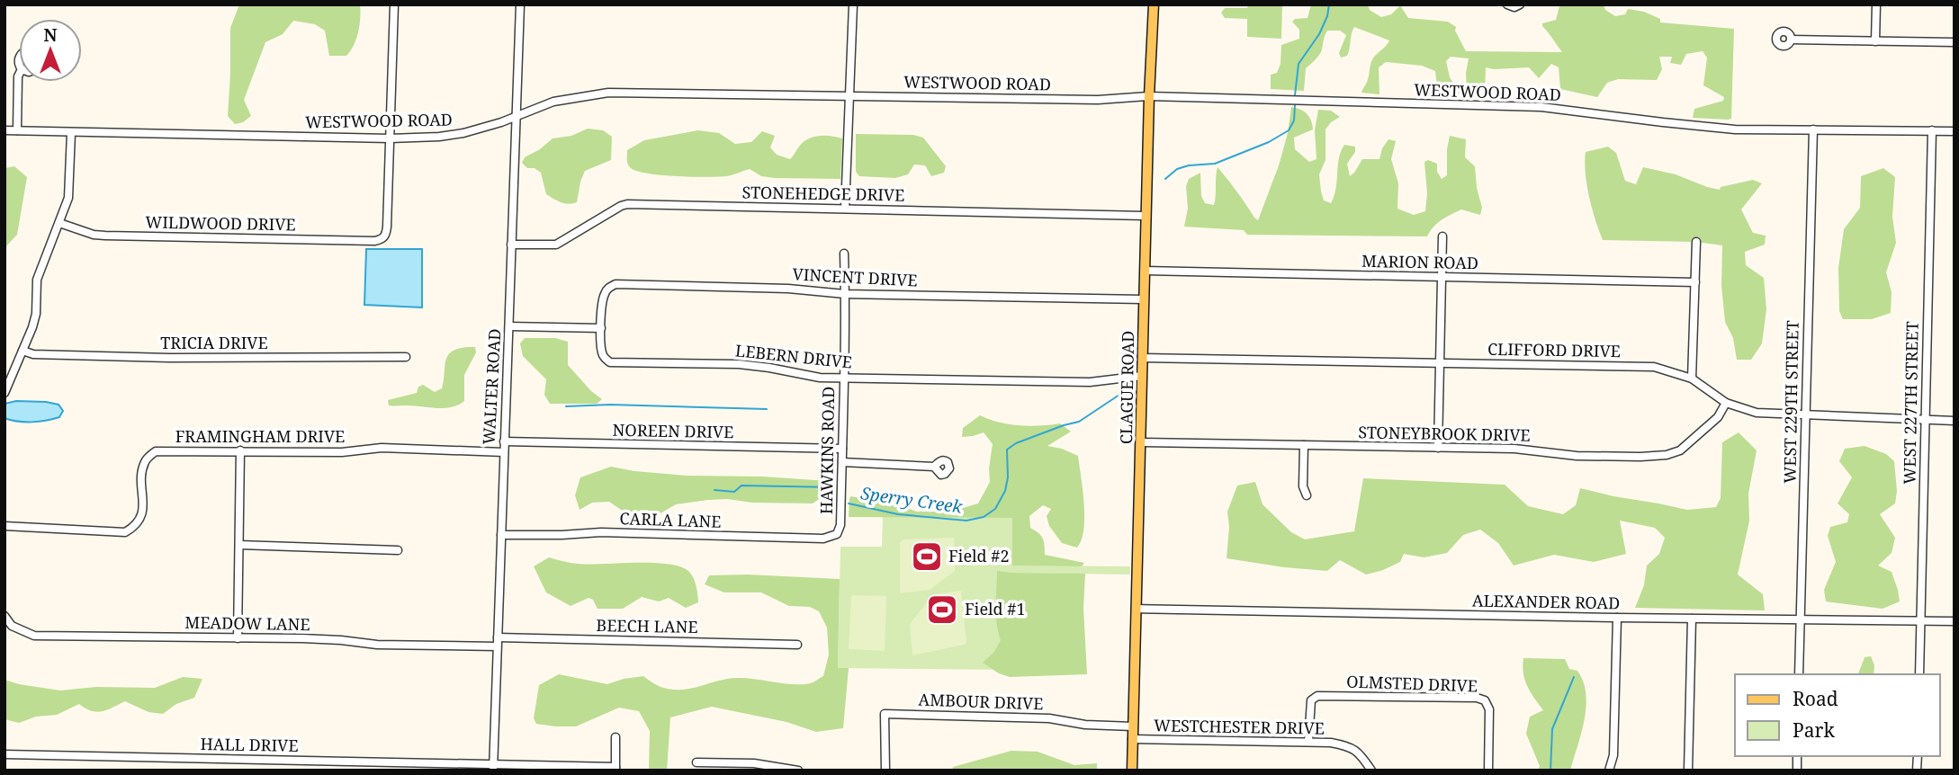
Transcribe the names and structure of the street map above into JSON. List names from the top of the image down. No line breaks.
{"streets":{"main road":["CLAGUE ROAD"],"street":["WESTWOOD ROAD","STONEHEDGE DRIVE","WILDWOOD DRIVE","MARION ROAD","VINCENT DRIVE","TRICIA DRIVE","CLIFFORD DRIVE","LEBERN DRIVE","WALTER ROAD","WEST 229TH STREET","WEST 227TH STREET","NOREEN DRIVE","STONEYBROOK DRIVE","FRAMINGHAM DRIVE","HAWKINS ROAD","CARLA LANE","ALEXANDER ROAD","MEADOW LANE","BEECH LANE","OLMSTED DRIVE","AMBOUR DRIVE","WESTCHESTER DRIVE","HALL DRIVE"]},"crossings":[["WESTWOOD ROAD","WILDWOOD DRIVE"],["WESTWOOD ROAD","WALTER ROAD"],["WESTWOOD ROAD","CLAGUE ROAD"],["WESTWOOD ROAD","WEST 229TH STREET"],["WESTWOOD ROAD","WEST 227TH STREET"],["STONEHEDGE DRIVE","WALTER ROAD"],["STONEHEDGE DRIVE","CLAGUE ROAD"],["MARION ROAD","CLAGUE ROAD"],["VINCENT DRIVE","LEBERN DRIVE"],["VINCENT DRIVE","CLAGUE ROAD"],["VINCENT DRIVE","HAWKINS ROAD"],["CLIFFORD DRIVE","CLAGUE ROAD"],["CLIFFORD DRIVE","WEST 229TH STREET"],["CLIFFORD DRIVE","WEST 227TH STREET"],["CLIFFORD DRIVE","STONEYBROOK DRIVE"],["LEBERN DRIVE","CLAGUE ROAD"],["LEBERN DRIVE","HAWKINS ROAD"],["WALTER ROAD","NOREEN DRIVE"],["WALTER ROAD","FRAMINGHAM DRIVE"],["WALTER ROAD","CARLA LANE"],["WALTER ROAD","MEADOW LANE"],["WALTER ROAD","BEECH LANE"],["WALTER ROAD","HALL DRIVE"],["CLAGUE ROAD","STONEYBROOK DRIVE"],["CLAGUE ROAD","ALEXANDER ROAD"],["CLAGUE ROAD","AMBOUR DRIVE"],["CLAGUE ROAD","WESTCHESTER DRIVE"],["WEST 229TH STREET","ALEXANDER ROAD"],["WEST 227TH STREET","ALEXANDER ROAD"],["NOREEN DRIVE","HAWKINS ROAD"],["HAWKINS ROAD","CARLA LANE"],["OLMSTED DRIVE","WESTCHESTER DRIVE"]],"water":["Sperry Creek"],"places":{"sports":["Field #2","Field #1"]},"legend":["Road","Park"],"north":"top"}
